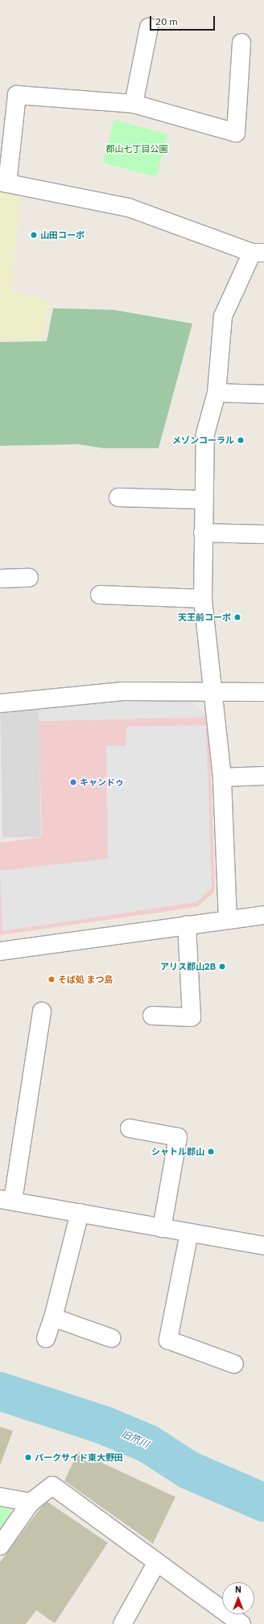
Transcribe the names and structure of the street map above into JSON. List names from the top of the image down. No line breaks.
{"water":["旧笊川"],"parks":["郡山七丁目公園"],"places":["山田コーポ","メゾンコーラル","天王前コーポ","キャンドゥ","アリス郡山2B","そば処 まつ島","シャトル郡山","パークサイド東大野田"],"scale_bar":"20 m","north":"top"}
